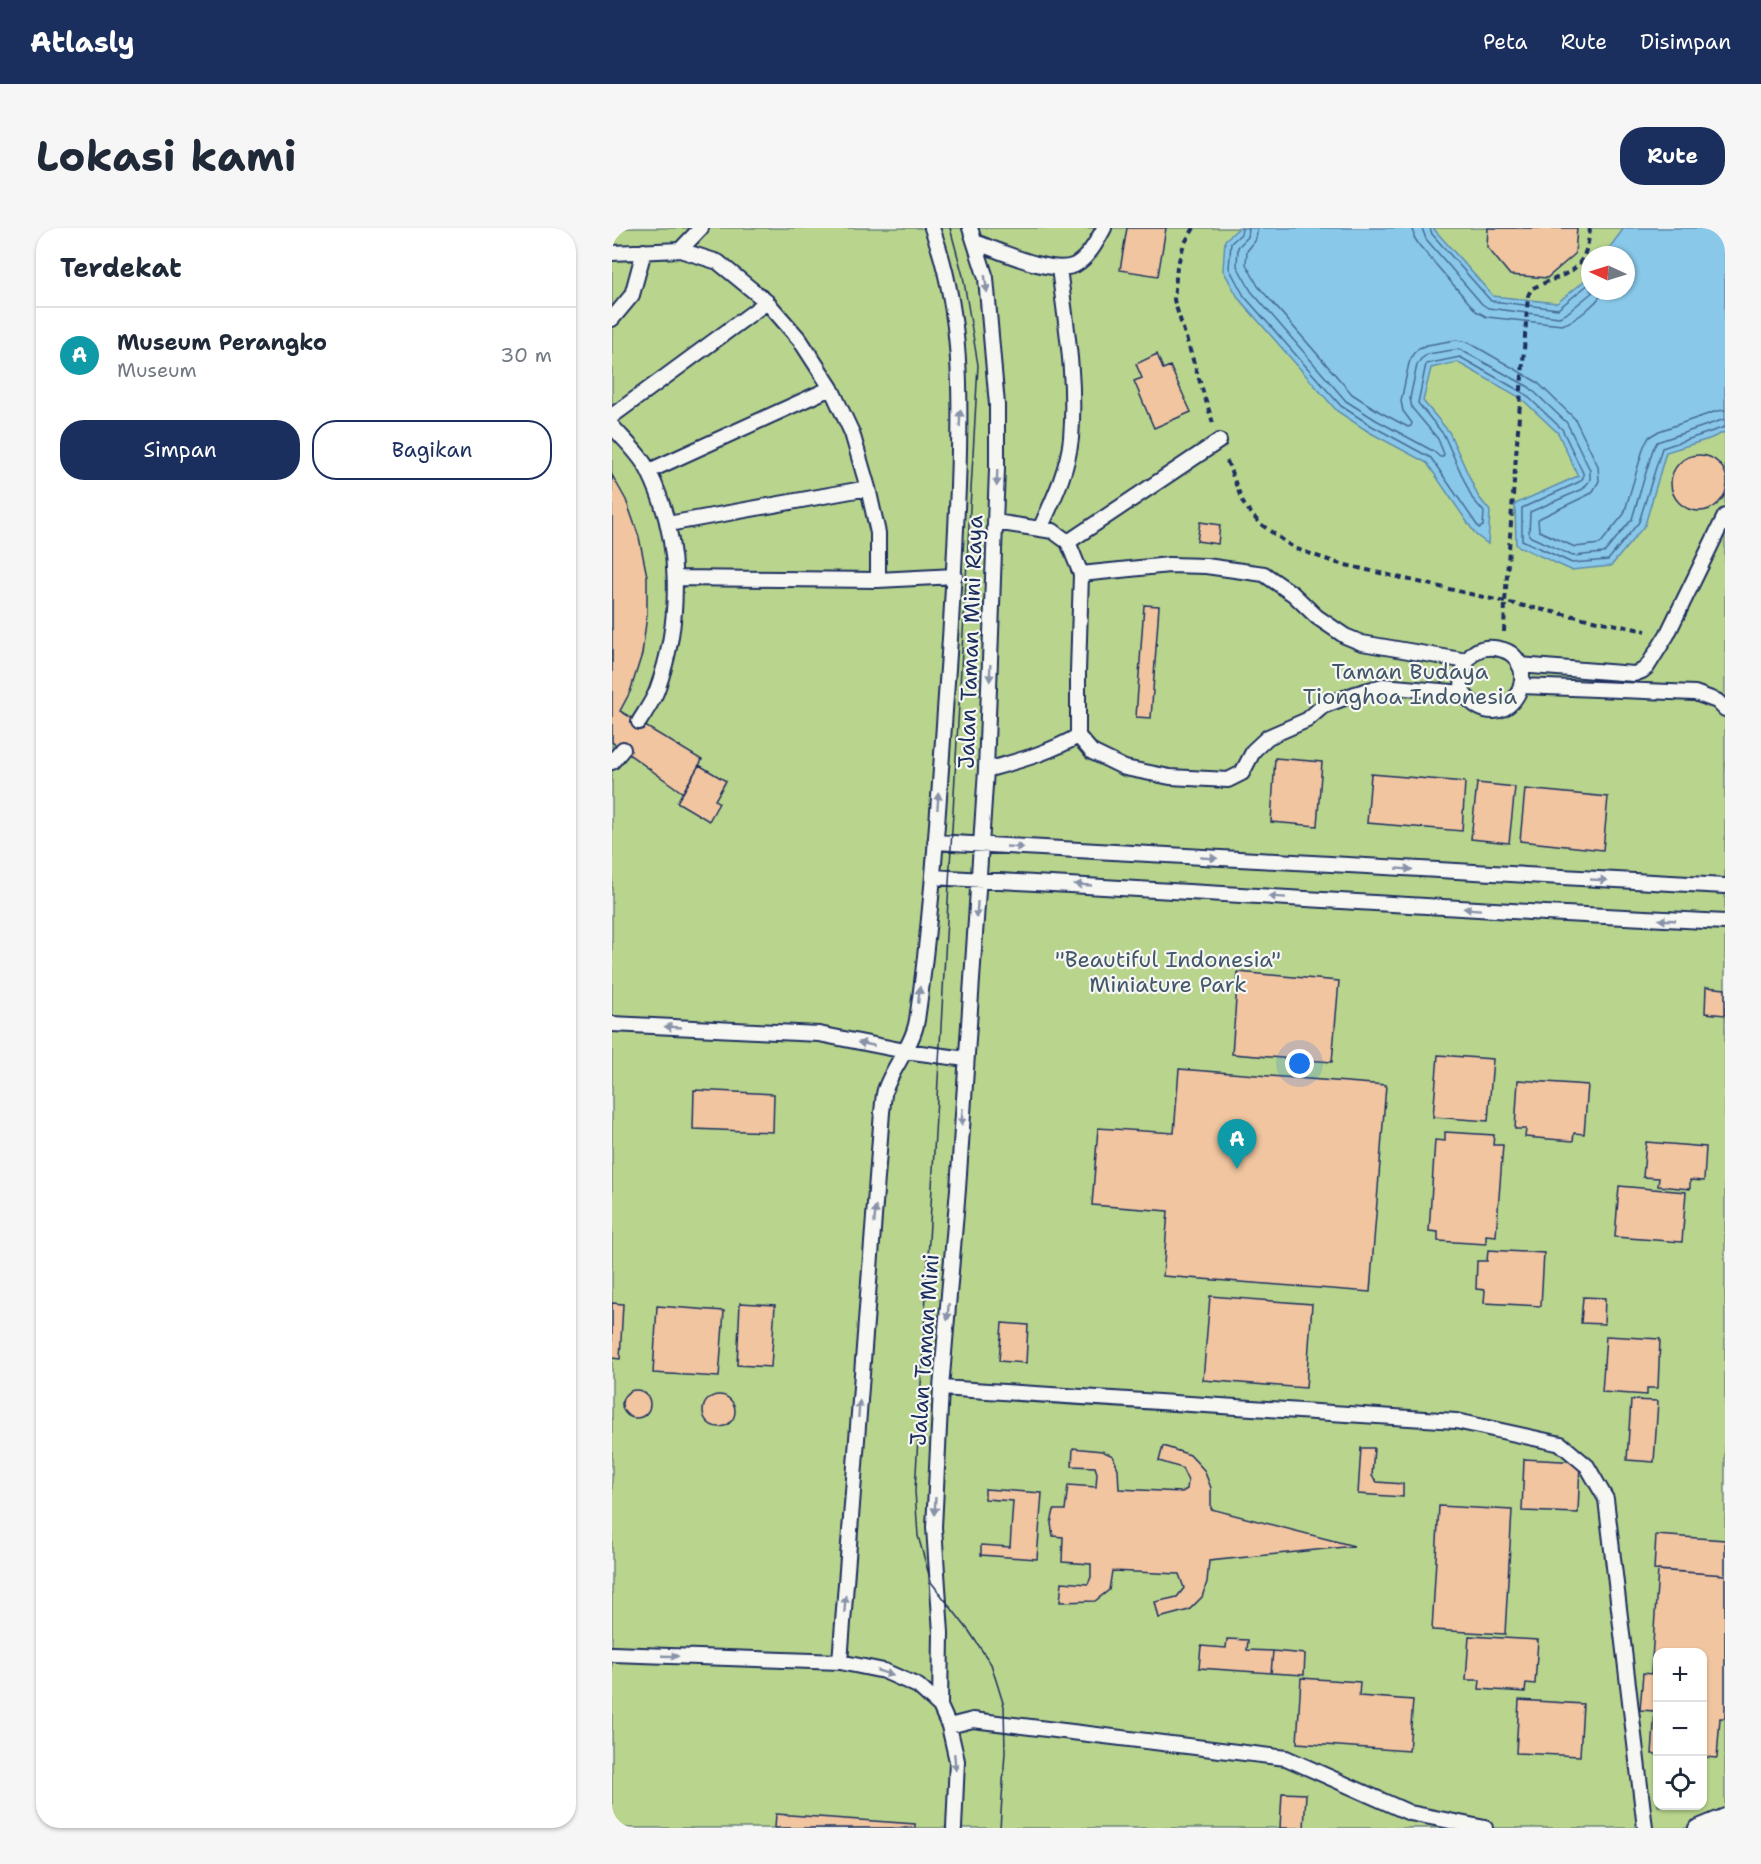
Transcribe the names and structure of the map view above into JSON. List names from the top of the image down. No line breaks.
{"streets":{"lane":["Jalan Taman Mini Raya","Jalan Taman Mini"]},"crossings":[["Jalan Taman Mini Raya","Jalan Taman Mini"]],"parks":["Taman Budaya Tionghoa Indonesia","\"Beautiful Indonesia\" Miniature Park"],"north":"left","page":{"header":"Atlasly","nav":["Peta","Rute","Disimpan"],"buttons":["Rute",["Simpan","Bagikan"]],"title":"Lokasi kami","heading":"Terdekat","list":[{"mark":"A","name":"Museum Perangko","note":"Museum","value":"30 m"}],"pins":"A","map_buttons":["+","−"]}}
